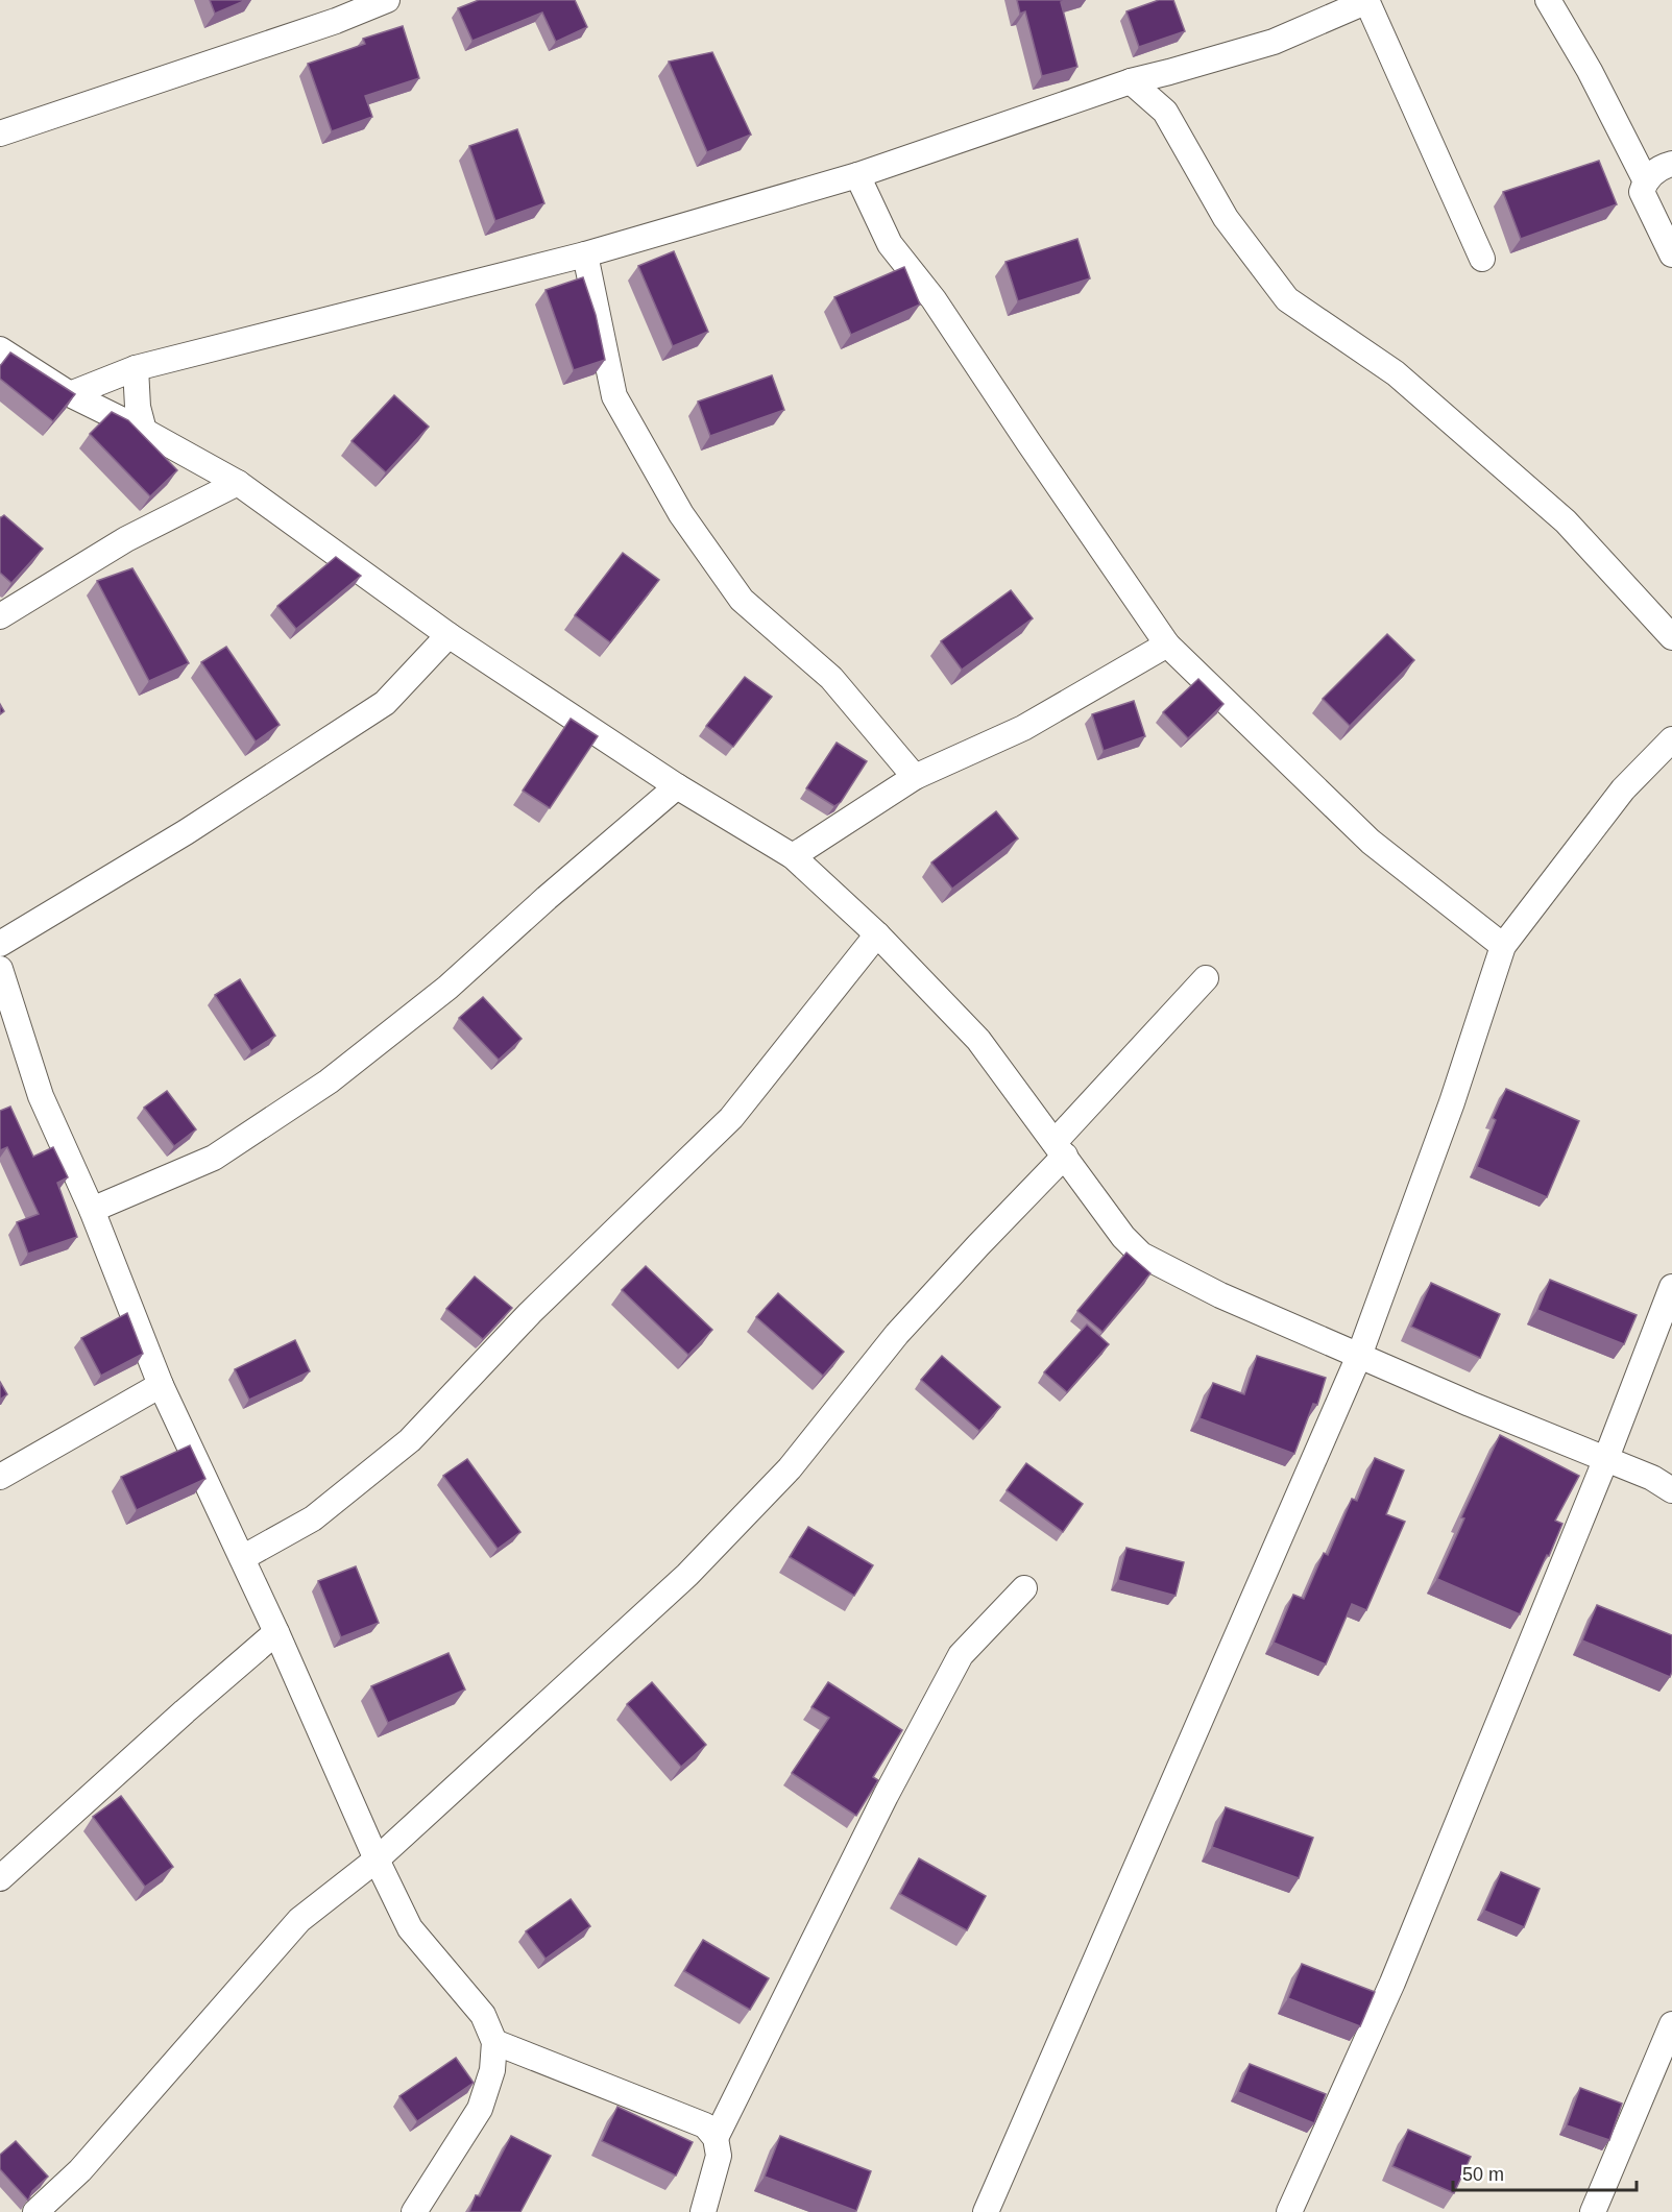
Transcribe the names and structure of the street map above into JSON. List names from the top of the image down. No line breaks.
{"scale_bar":"50 m"}
